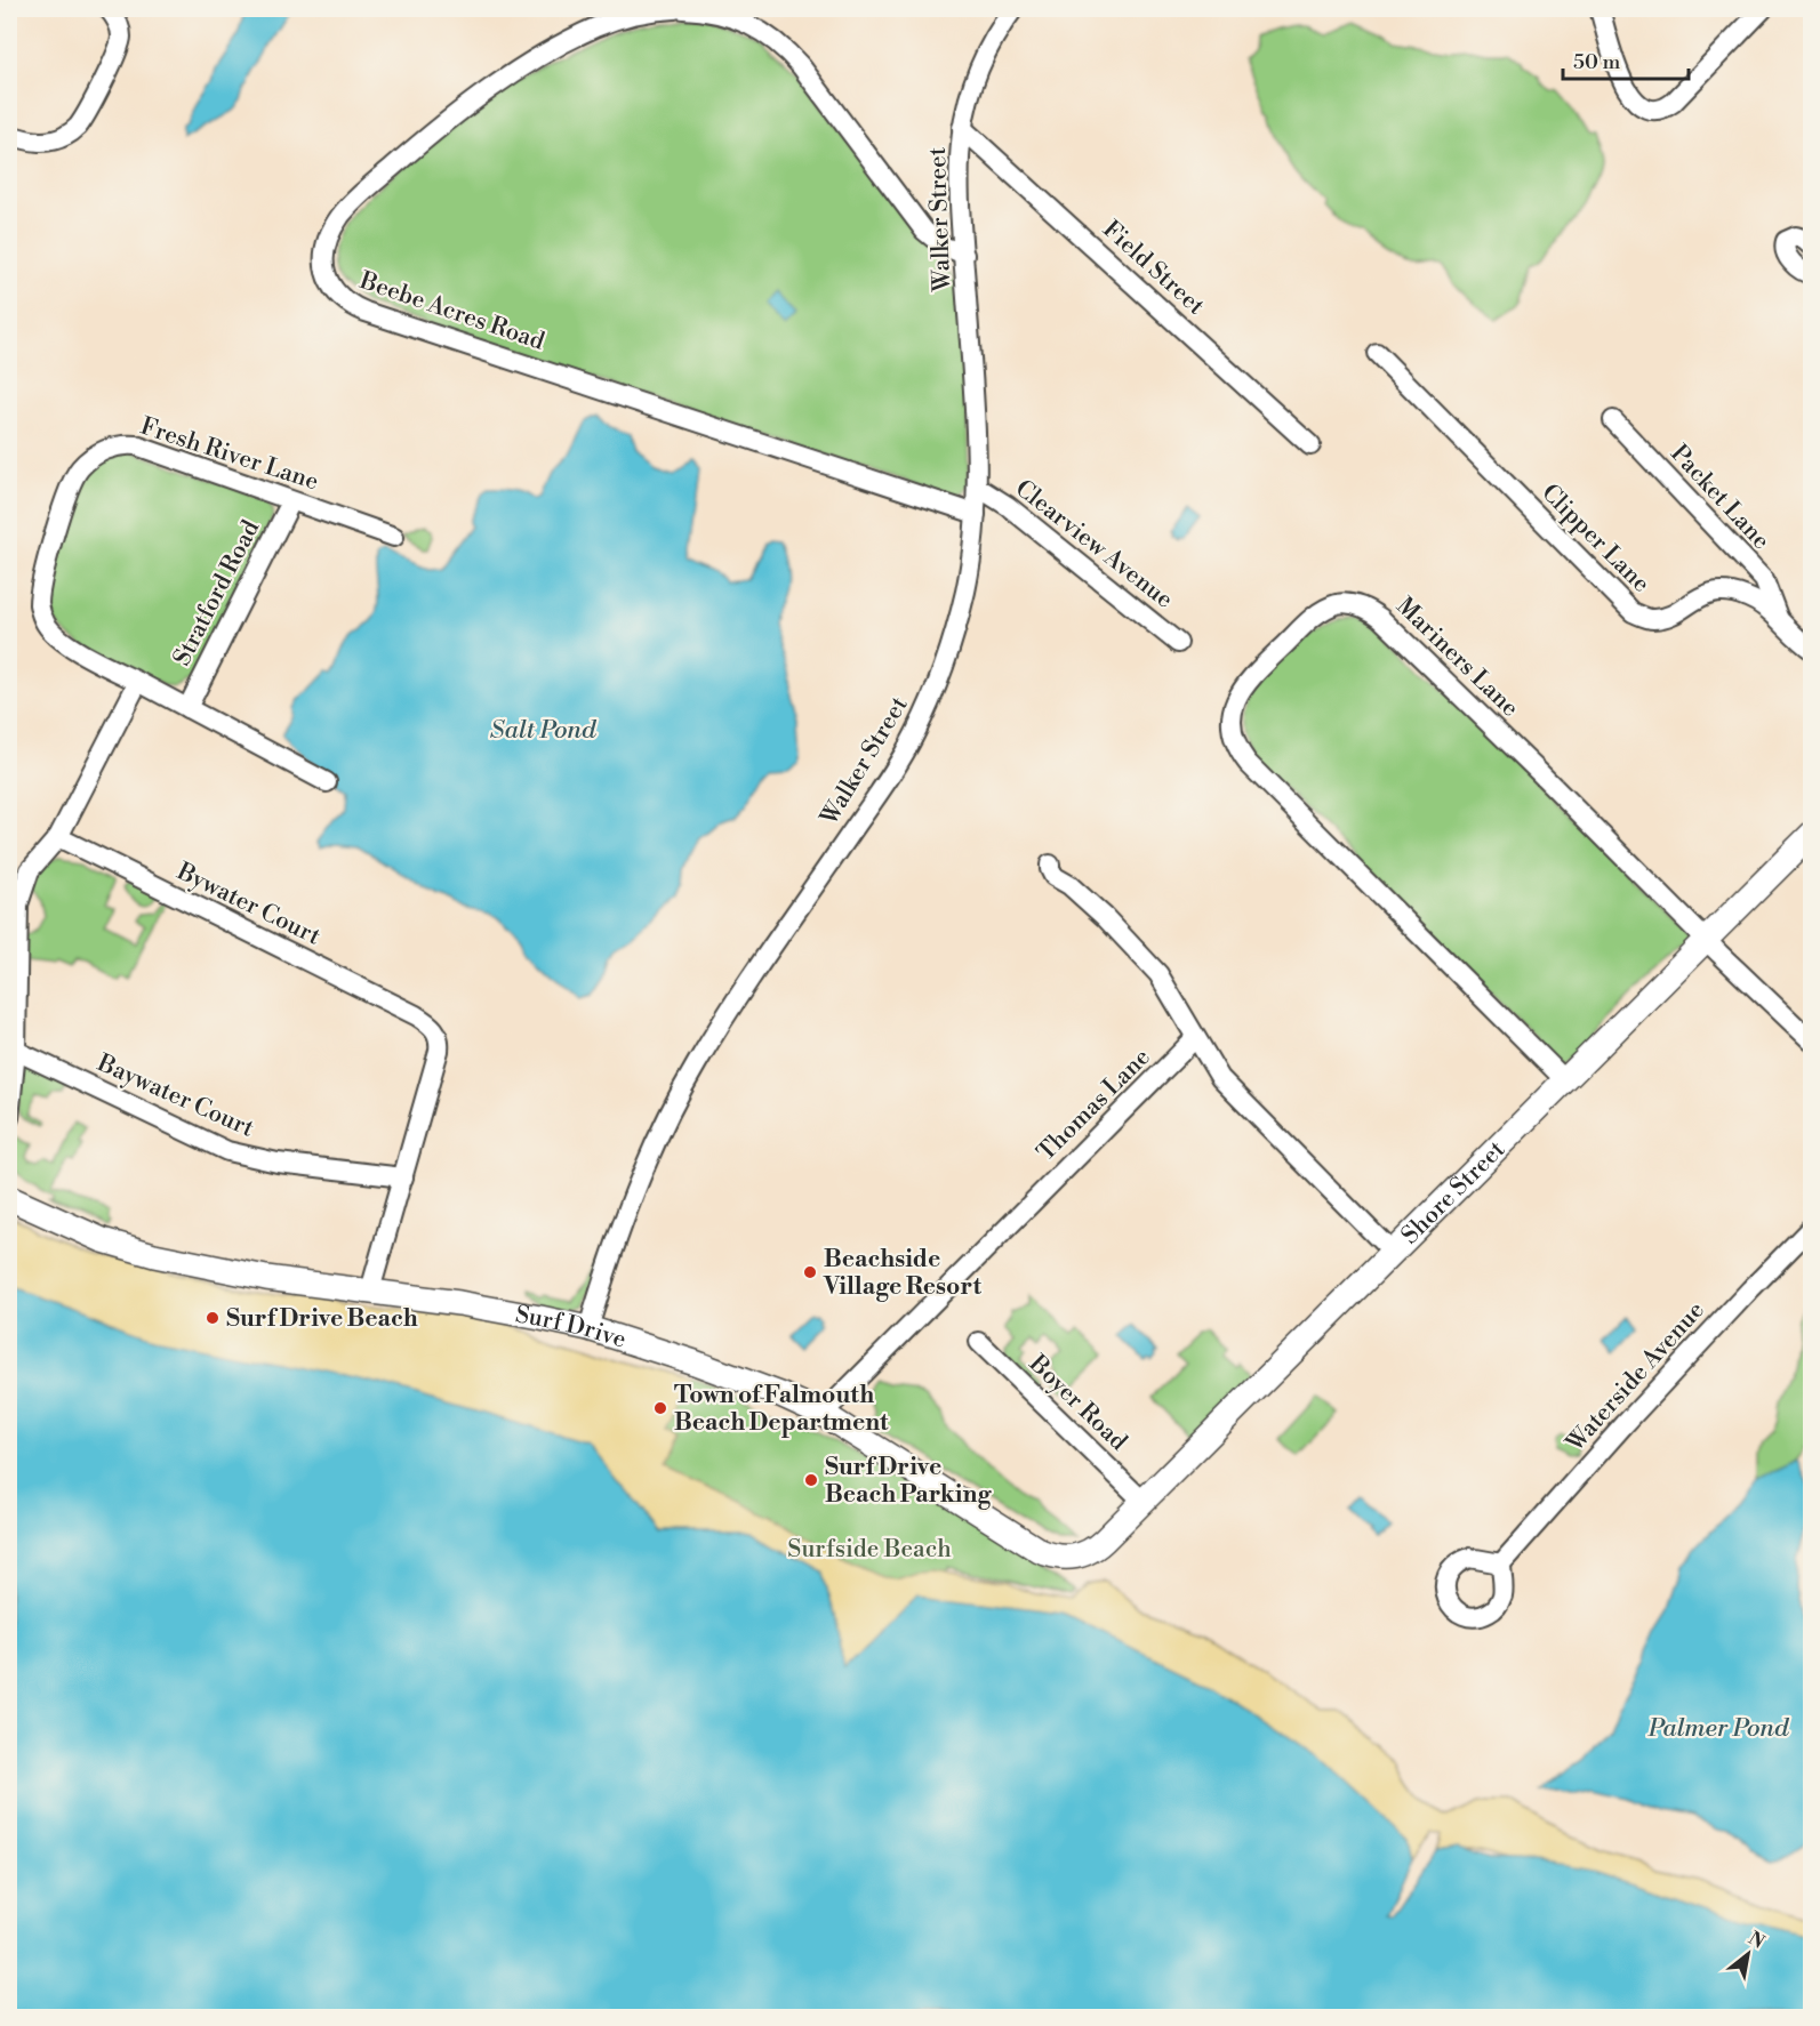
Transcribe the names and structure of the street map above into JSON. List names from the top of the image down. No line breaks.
{"streets":{"main road":["Shore Street","Surf Drive"],"street":["Walker Street","Field Street","Beebe Acres Road","Fresh River Lane","Packet Lane","Clipper Lane","Clearview Avenue","Stratford Road","Mariners Lane","Bywater Court","Baywater Court","Thomas Lane","Waterside Avenue","Boyer Road"]},"crossings":[["Walker Street","Field Street"],["Walker Street","Beebe Acres Road"],["Walker Street","Clearview Avenue"],["Walker Street","Surf Drive"],["Fresh River Lane","Stratford Road"],["Packet Lane","Clipper Lane"],["Mariners Lane","Shore Street"],["Bywater Court","Baywater Court"],["Bywater Court","Surf Drive"],["Thomas Lane","Surf Drive"],["Shore Street","Surf Drive"],["Shore Street","Boyer Road"]],"water":["Salt Pond","Palmer Pond"],"parks":["Surfside Beach"],"places":["Beachside Village Resort","Surf Drive Beach","Town of Falmouth Beach Department","Surf Drive Beach Parking"],"scale_bar":"50 m","north":"top right"}
